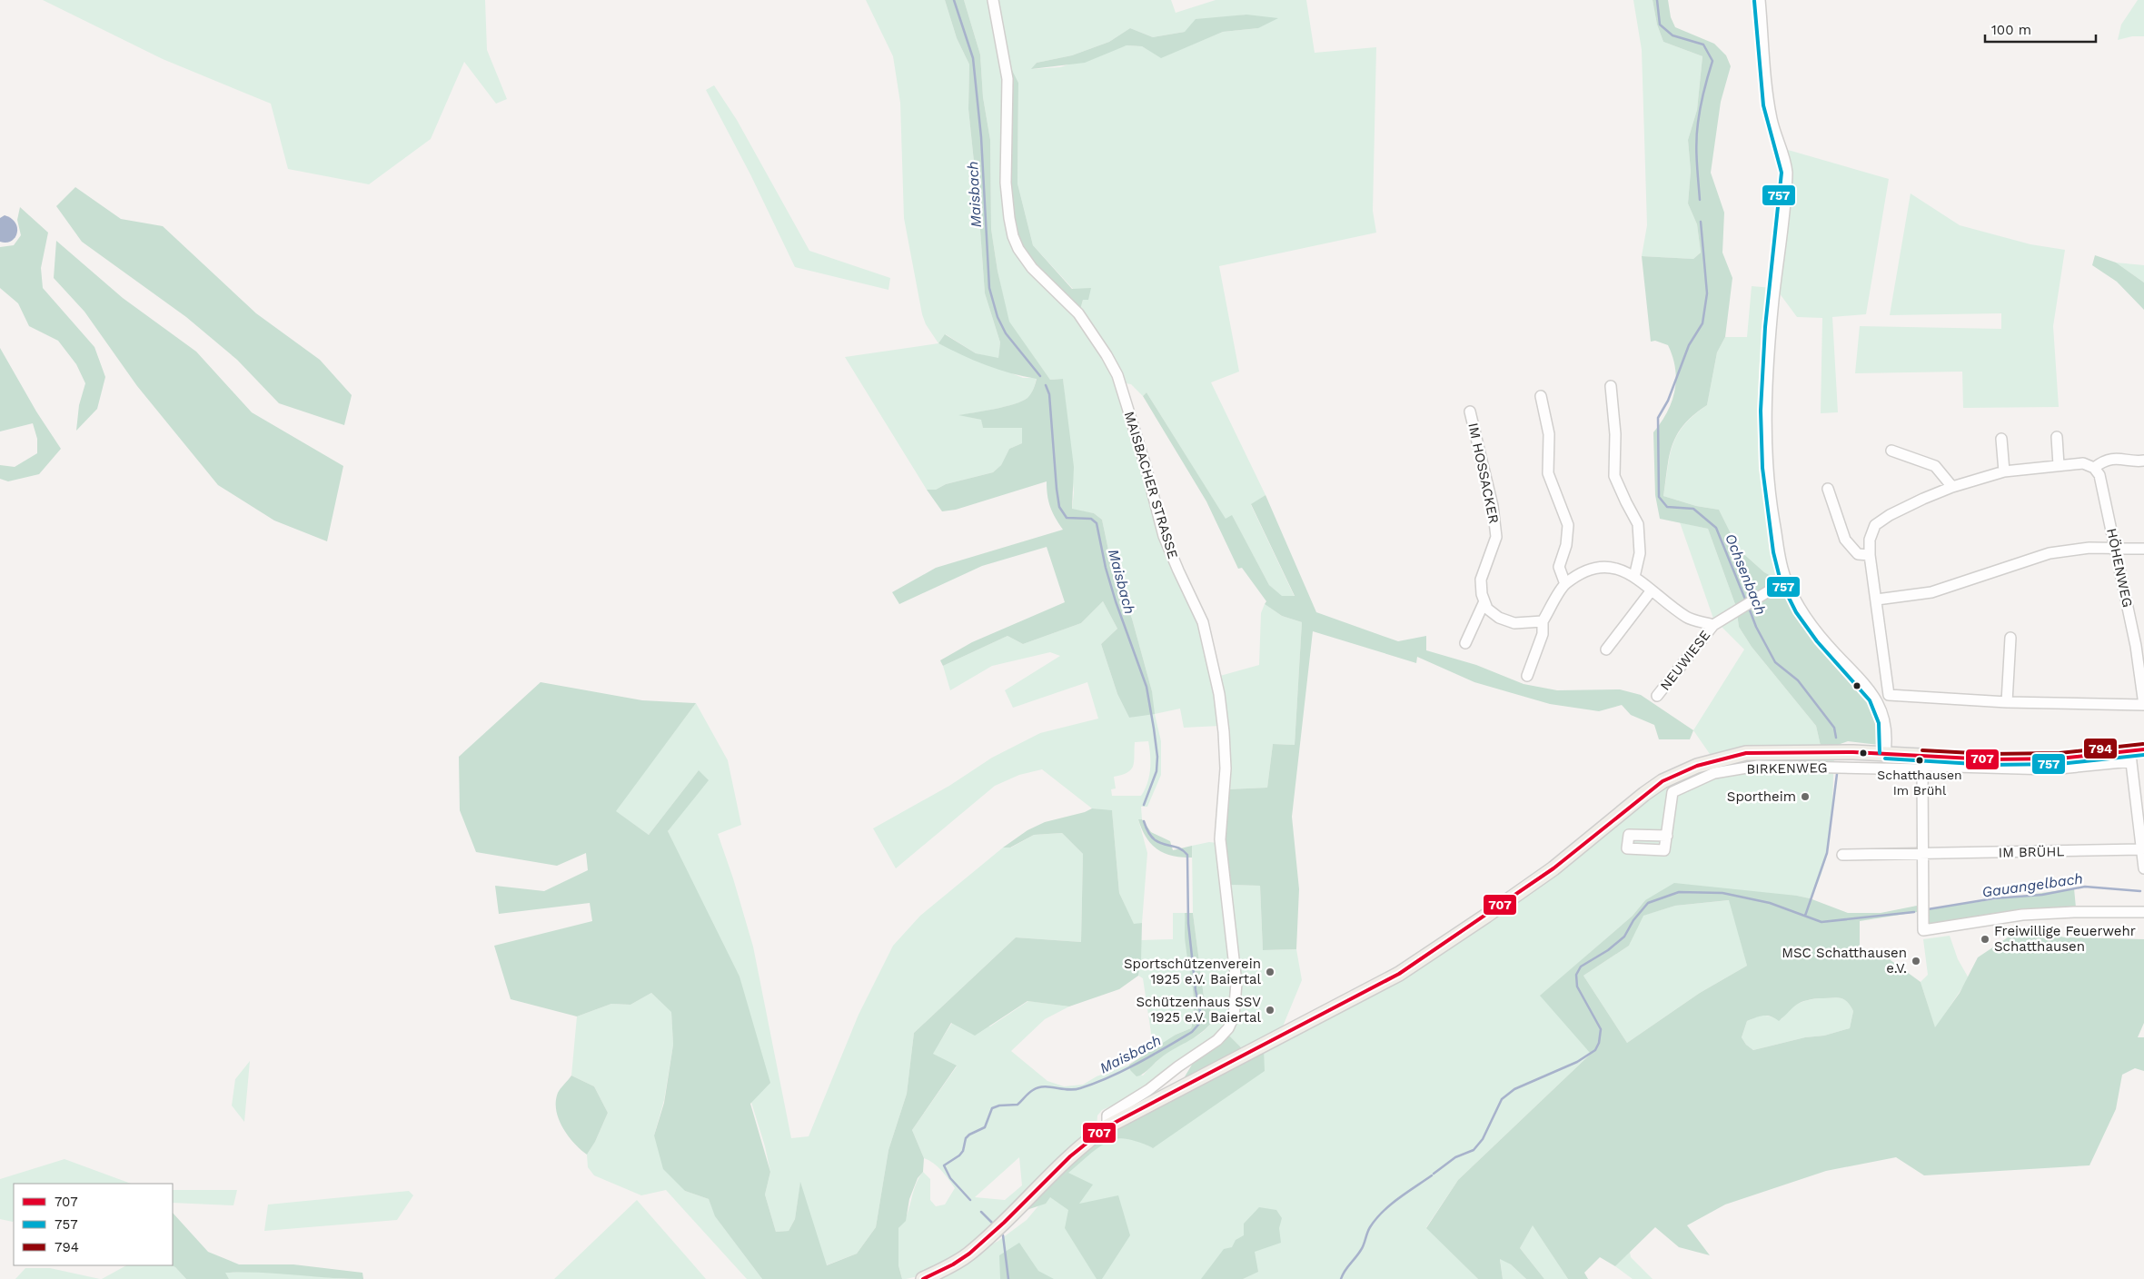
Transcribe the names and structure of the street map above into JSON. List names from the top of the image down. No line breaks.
{"streets":{"street":["IM HOSSACKER","MAISBACHER STRASSE","HÖHENWEG","NEUWIESE","BIRKENWEG","IM BRÜHL"]},"water":["Maisbach","Ochsenbach","Gauangelbach"],"places":["Schatthausen Im Brühl","Sportheim","Freiwillige Feuerwehr Schatthausen","MSC Schatthausen e.V.","Sportschützenverein 1925 e.V. Baiertal","Schützenhaus SSV 1925 e.V. Baiertal"],"lines":["transit line 757","transit line 794","transit line 707"],"legend":["707","757","794"],"scale_bar":"100 m"}
